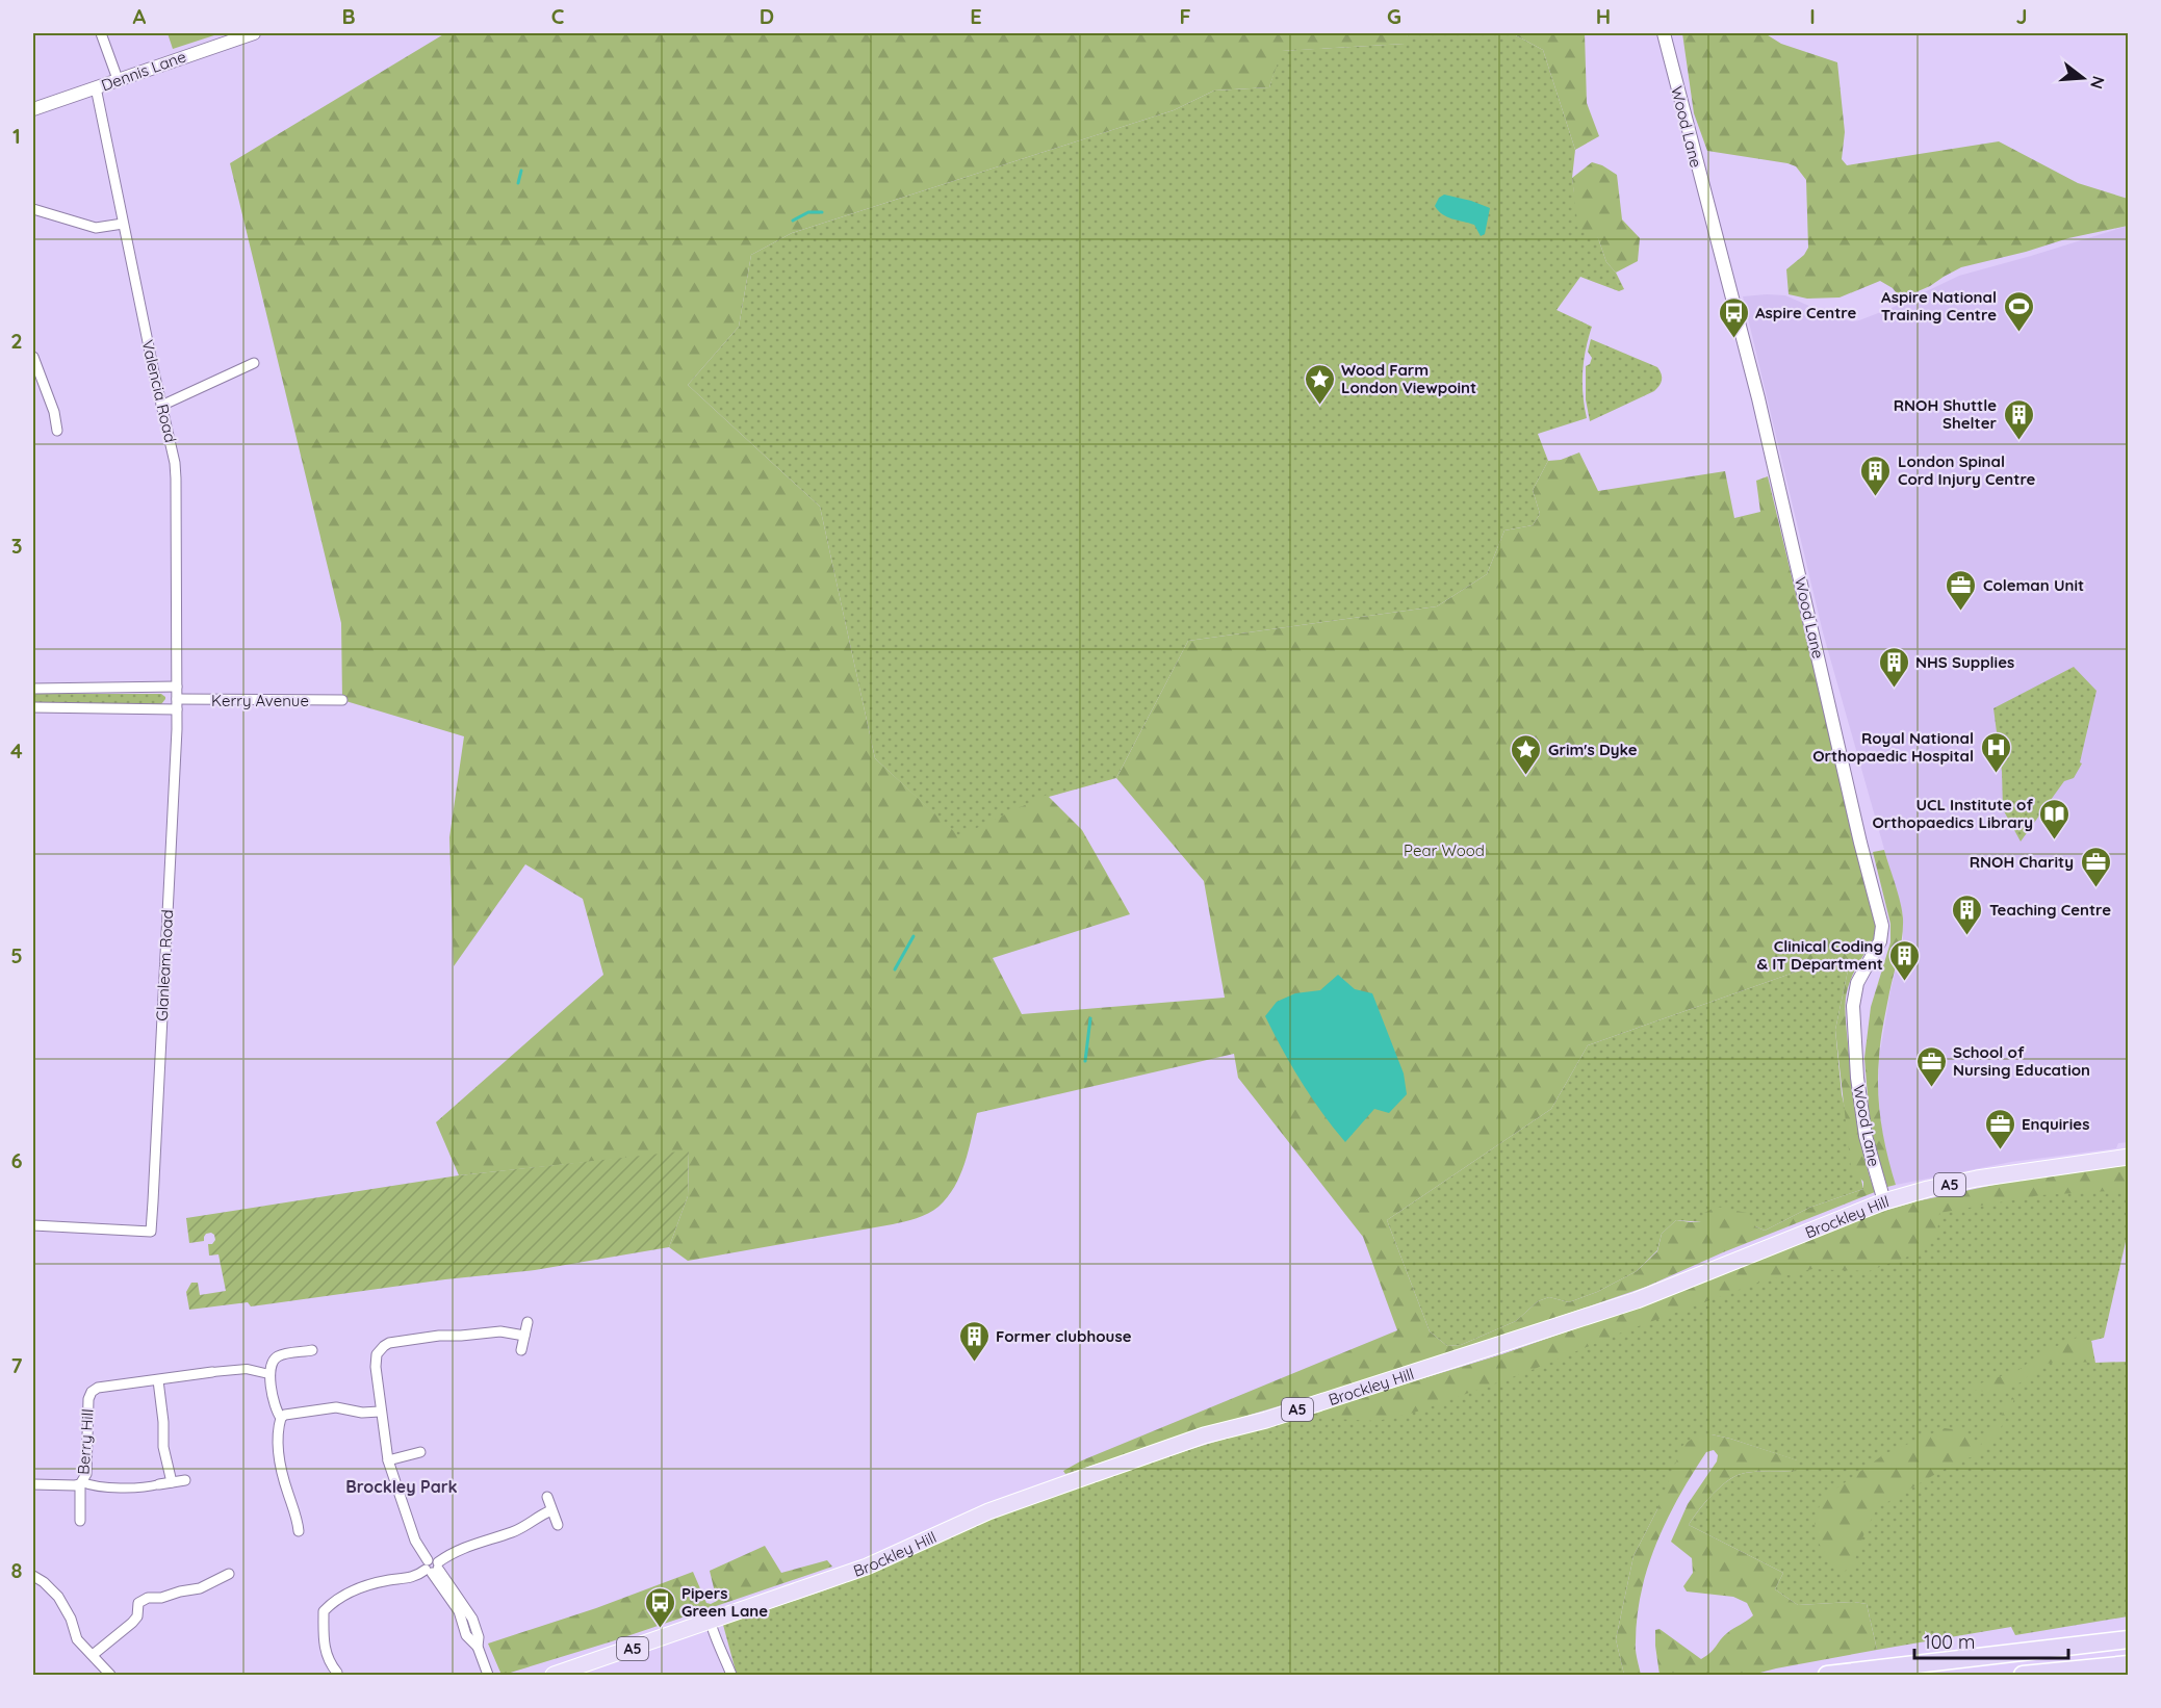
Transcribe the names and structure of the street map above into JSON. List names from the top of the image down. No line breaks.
{"streets":{"main road":["A5","Brockley Hill"],"street":["Dennis Lane","Wood Lane","Valencia Road","Kerry Avenue","Glanleam Road","Berry Hill"]},"crossings":[["Dennis Lane","Valencia Road"],["Wood Lane","Brockley Hill"],["Valencia Road","Kerry Avenue"],["Valencia Road","Glanleam Road"],["Kerry Avenue","Glanleam Road"]],"districts":["Brockley Park"],"parks":["Pear Wood"],"places":{"sports":["Aspire National Training Centre"],"bus stop":["Aspire Centre","Pipers Green Lane"],"place":["Wood Farm London Viewpoint","Grim's Dyke"],"building":["RNOH Shuttle Shelter","London Spinal Cord Injury Centre","NHS Supplies","Teaching Centre","Clinical Coding & IT Department","Former clubhouse"],"office":["Coleman Unit","RNOH Charity","School of Nursing Education","Enquiries"],"hospital":["Royal National Orthopaedic Hospital"],"library":["UCL Institute of Orthopaedics Library"]},"scale_bar":"100 m","north":"right","grid":{"columns":["A","B","C","D","E","F","G","H","I","J"],"rows":["1","2","3","4","5","6","7","8"]}}
